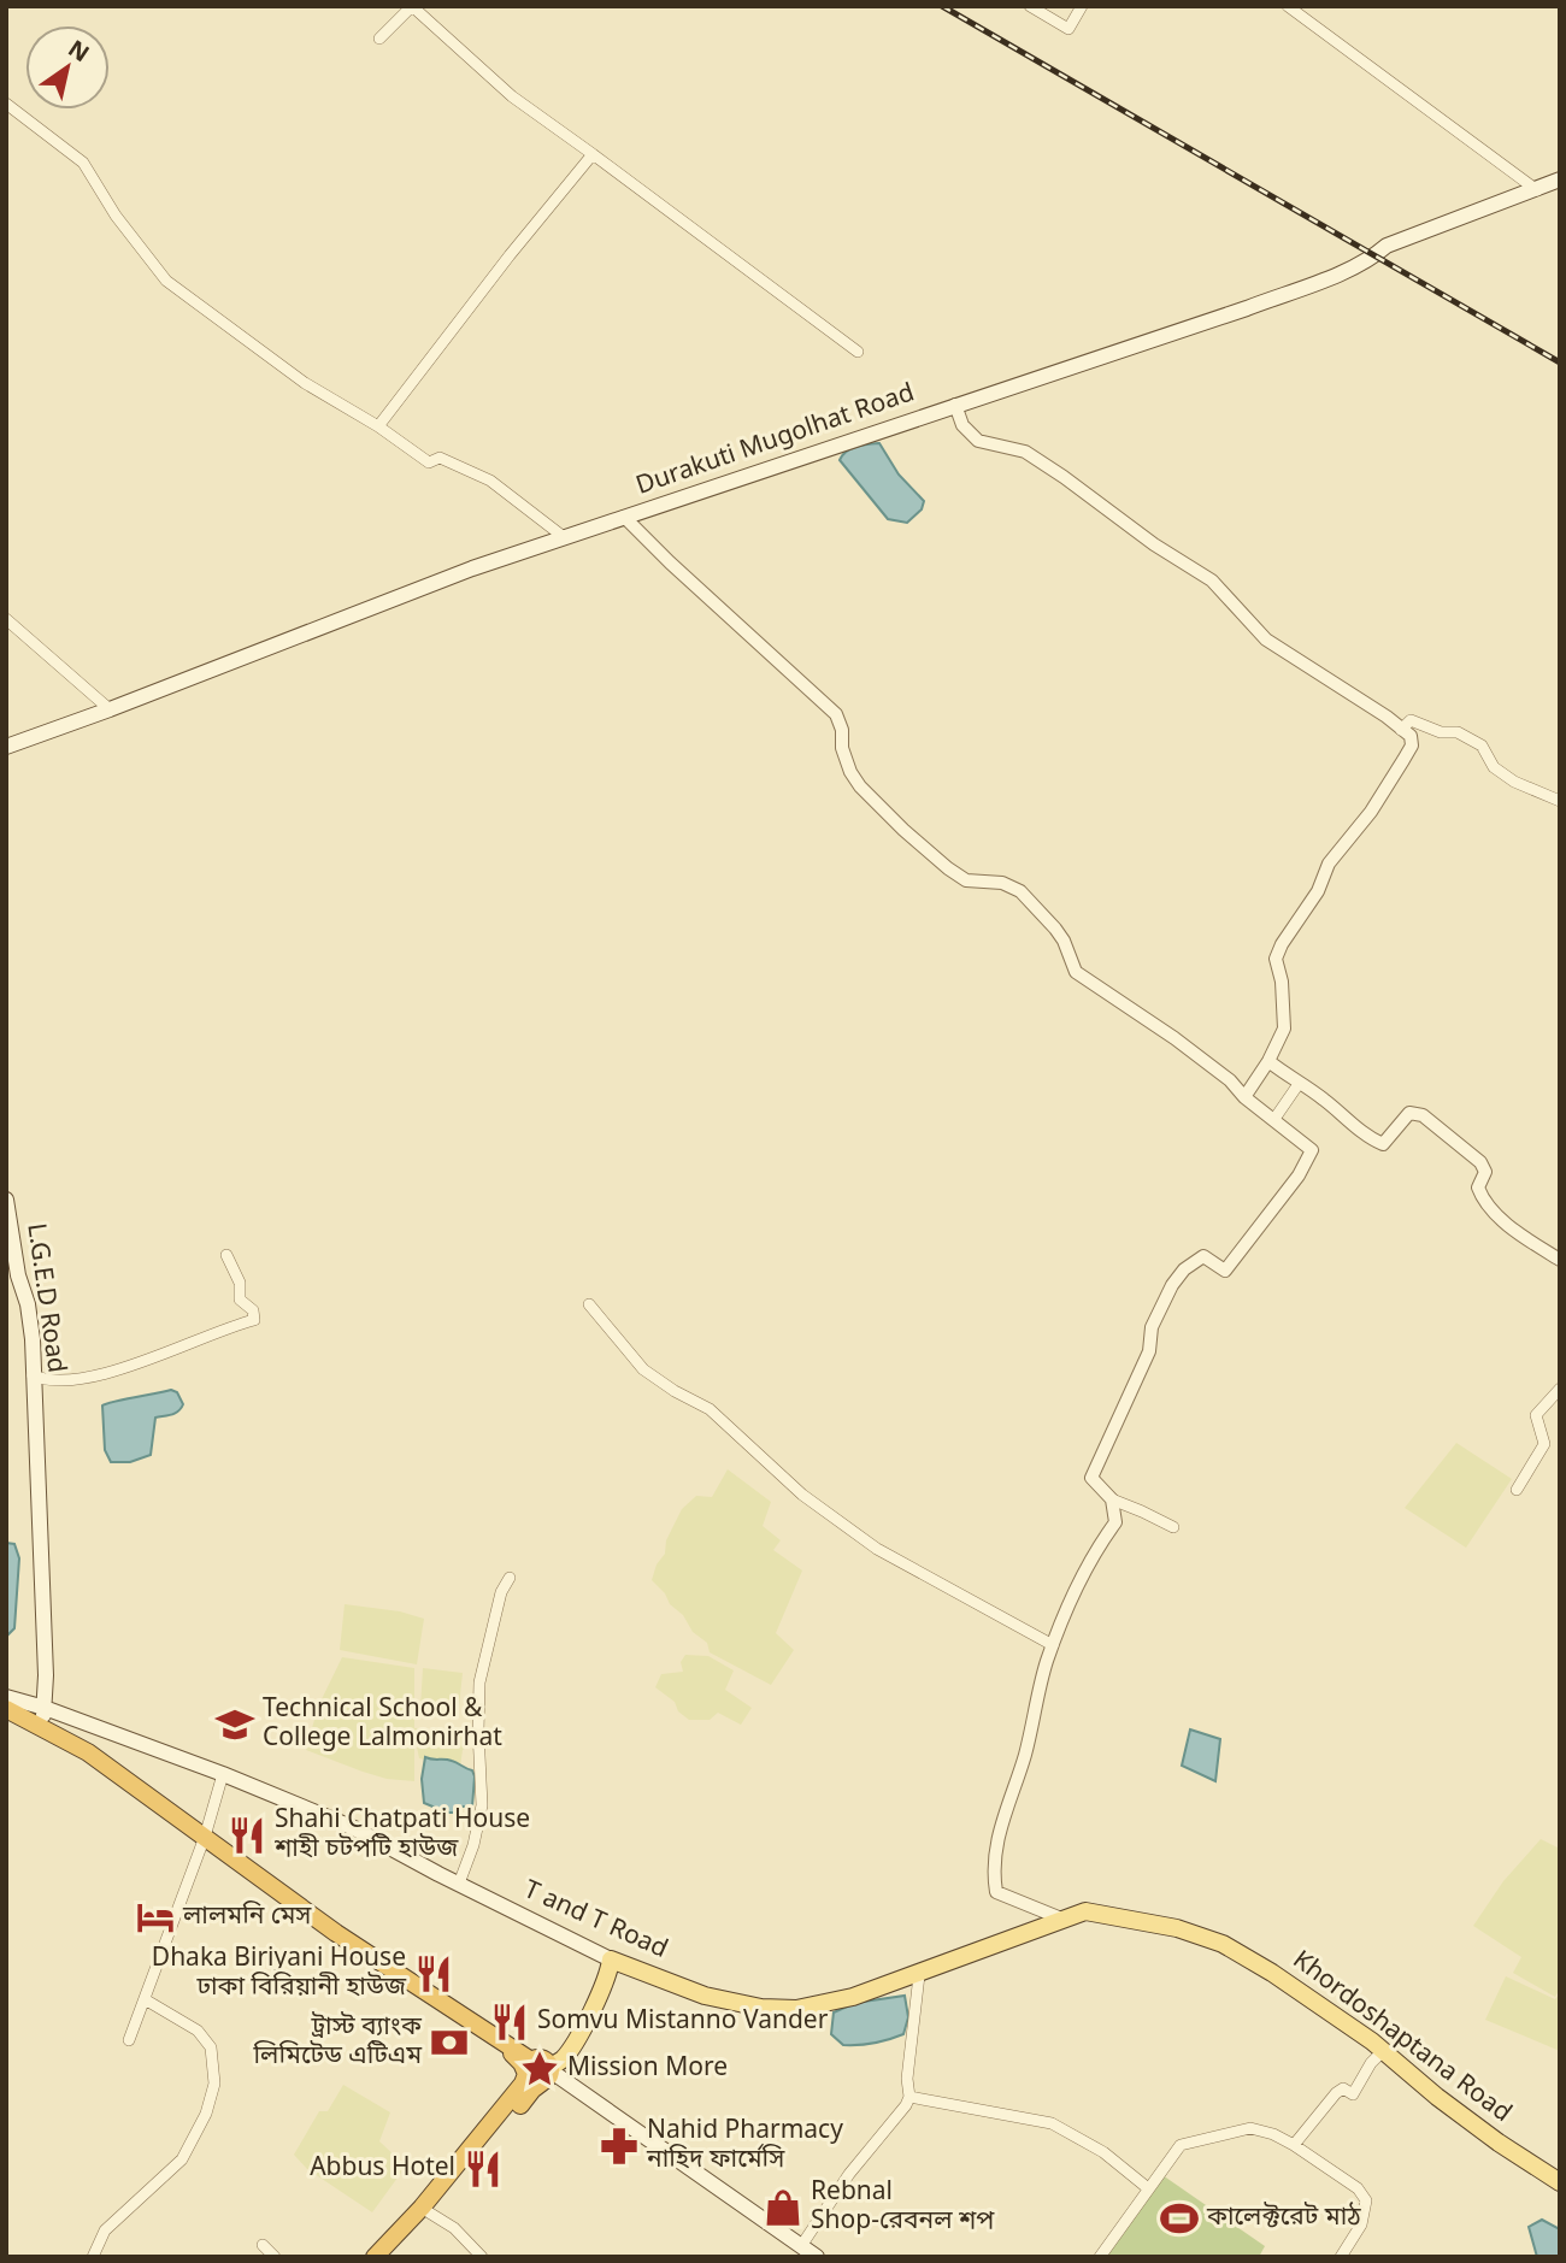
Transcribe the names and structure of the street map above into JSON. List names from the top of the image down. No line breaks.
{"streets":{"main road":["Durakuti Mugolhat Road","L.G.E.D Road","T and T Road","Khordoshaptana Road"]},"crossings":[["L.G.E.D Road","T and T Road"],["T and T Road","Khordoshaptana Road"]],"places":{"school or university":["Technical School & College Lalmonirhat"],"restaurant":["Shahi Chatpati House শাহী চটপটি হাউজ","Dhaka Biriyani House ঢাকা বিরিয়ানী হাউজ","Somvu Mistanno Vander","Abbus Hotel"],"hotel":["লালমনি মেস"],"bank":["ট্রাস্ট ব্যাংক লিমিটেড এটিএম"],"place":["Mission More"],"pharmacy":["Nahid Pharmacy নাহিদ ফার্মেসি"],"shop":["Rebnal Shop-রেবনল শপ"],"sports":["কালেক্টরেট মাঠ"]},"north":"top right"}
